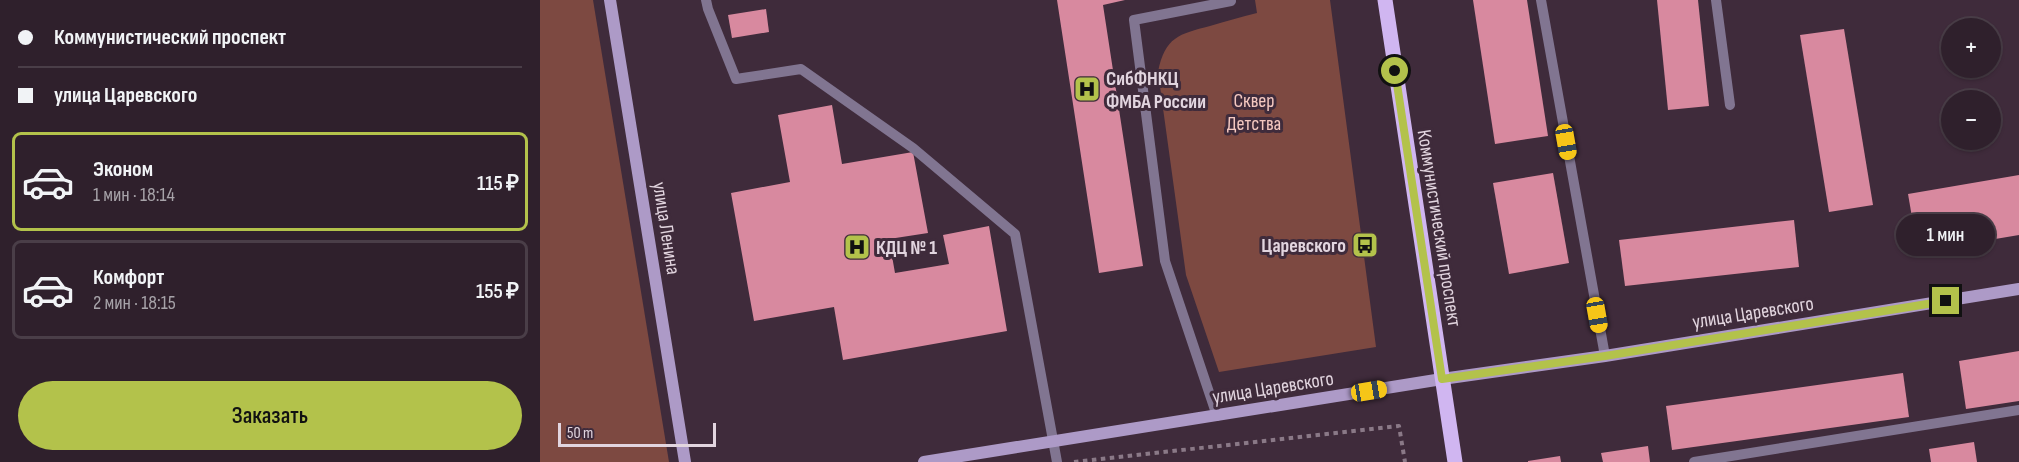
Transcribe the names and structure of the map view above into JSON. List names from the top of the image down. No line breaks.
{"streets":{"main road":["Коммунистический проспект"],"street":["улица Ленина","улица Царевского"]},"crossings":[["Коммунистический проспект","улица Царевского"]],"parks":["Сквер Детства"],"places":{"hospital":["СибФНКЦ ФМБА России","КДЦ № 1"],"bus stop":["Царевского"]},"scale_bar":"50 m","page":{"banner":["Коммунистический проспект","улица Царевского"],"map_buttons":["+","−"],"list":[{"name":"Эконом","note":"1 мин · 18:14","value":"115 ₽"},{"name":"Комфорт","note":"2 мин · 18:15","value":"155 ₽"}],"bubble":"1 мин","buttons":"Заказать","scale":"50 m"}}
